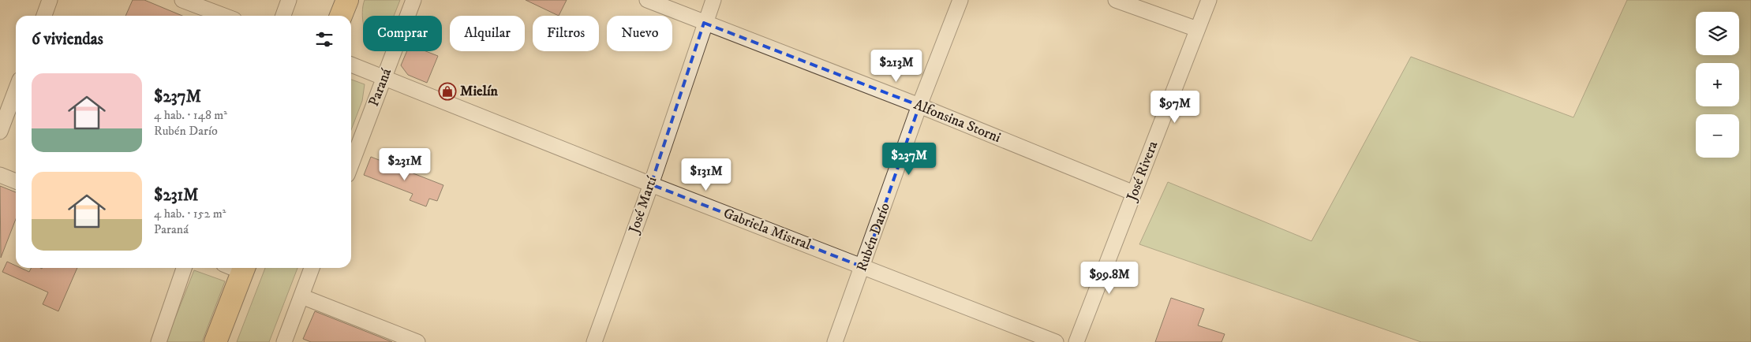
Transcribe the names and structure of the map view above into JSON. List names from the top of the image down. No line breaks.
{"streets":{"street":["Paraná","Alfonsina Storni","José Rivera","José Martí","Gabriela Mistral","Rubén Darío"]},"crossings":[["Paraná","Gabriela Mistral"],["Alfonsina Storni","José Rivera"],["Alfonsina Storni","José Martí"],["Alfonsina Storni","Rubén Darío"],["José Martí","Gabriela Mistral"],["Gabriela Mistral","Rubén Darío"]],"places":{"shop":["Mielín"]},"page":{"map_buttons":["+","−"],"chip":["Comprar","Alquilar","Filtros","Nuevo"],"heading":"6 viviendas","price":["$213M","$97M","$237M","$231M","$131M","$99.8M"],"list":[{"name":"$237M","note":"4 hab. · 148 m² · Rubén Darío"},{"name":"$231M","note":"4 hab. · 152 m² · Paraná"}]}}
